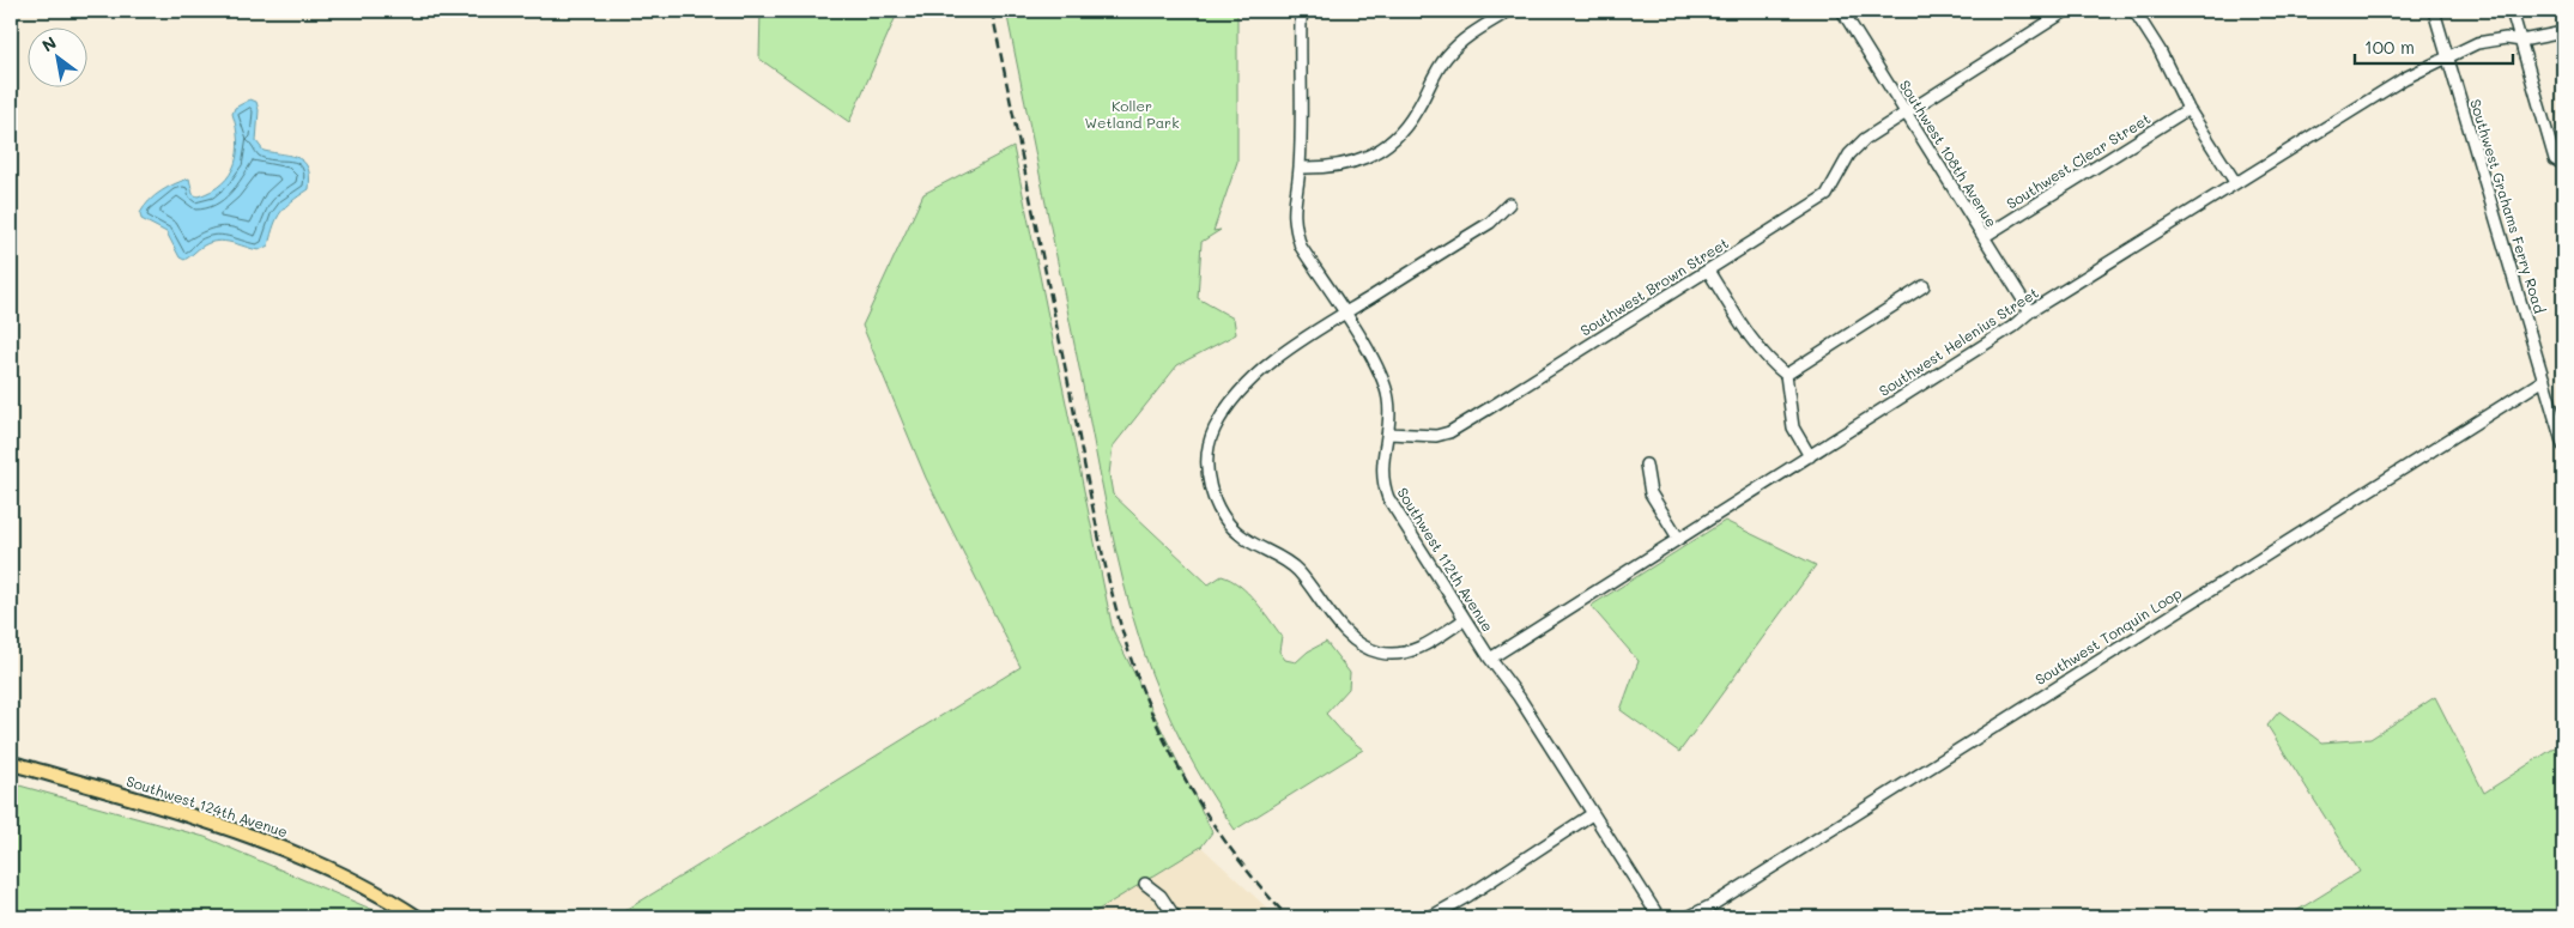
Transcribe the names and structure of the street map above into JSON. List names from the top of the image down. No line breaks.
{"streets":{"main road":["Southwest 124th Avenue"],"street":["Southwest 108th Avenue","Southwest Clear Street","Southwest Grahams Ferry Road","Southwest Brown Street","Southwest Helenius Street","Southwest 112th Avenue","Southwest Tonquin Loop"]},"crossings":[["Southwest 108th Avenue","Southwest Clear Street"],["Southwest 108th Avenue","Southwest Brown Street"],["Southwest 108th Avenue","Southwest Helenius Street"],["Southwest Grahams Ferry Road","Southwest Helenius Street"],["Southwest Grahams Ferry Road","Southwest Tonquin Loop"],["Southwest Brown Street","Southwest 112th Avenue"],["Southwest Helenius Street","Southwest 112th Avenue"]],"parks":["Koller Wetland Park"],"scale_bar":"100 m","north":"top left"}
